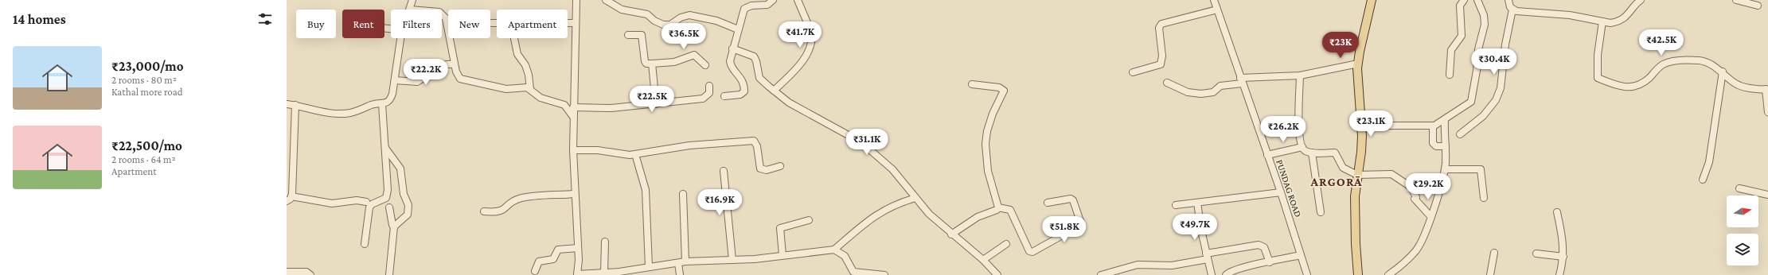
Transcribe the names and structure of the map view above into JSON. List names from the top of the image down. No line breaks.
{"streets":{"street":["PUNDAG ROAD"]},"districts":["ARGORĀ"],"north":"right","page":{"heading":"14 homes","chip":["Buy","Rent","Filters","New","Apartment"],"price":["₹41.7K","₹36.5K","₹42.5K","₹23K","₹30.4K","₹22.2K","₹22.5K","₹23.1K","₹26.2K","₹31.1K","₹29.2K","₹16.9K","₹49.7K","₹51.8K"],"list":[{"name":"₹23,000/mo","note":"2 rooms · 80 m² · Kathal more road"},{"name":"₹22,500/mo","note":"2 rooms · 64 m² · Apartment"}]}}
